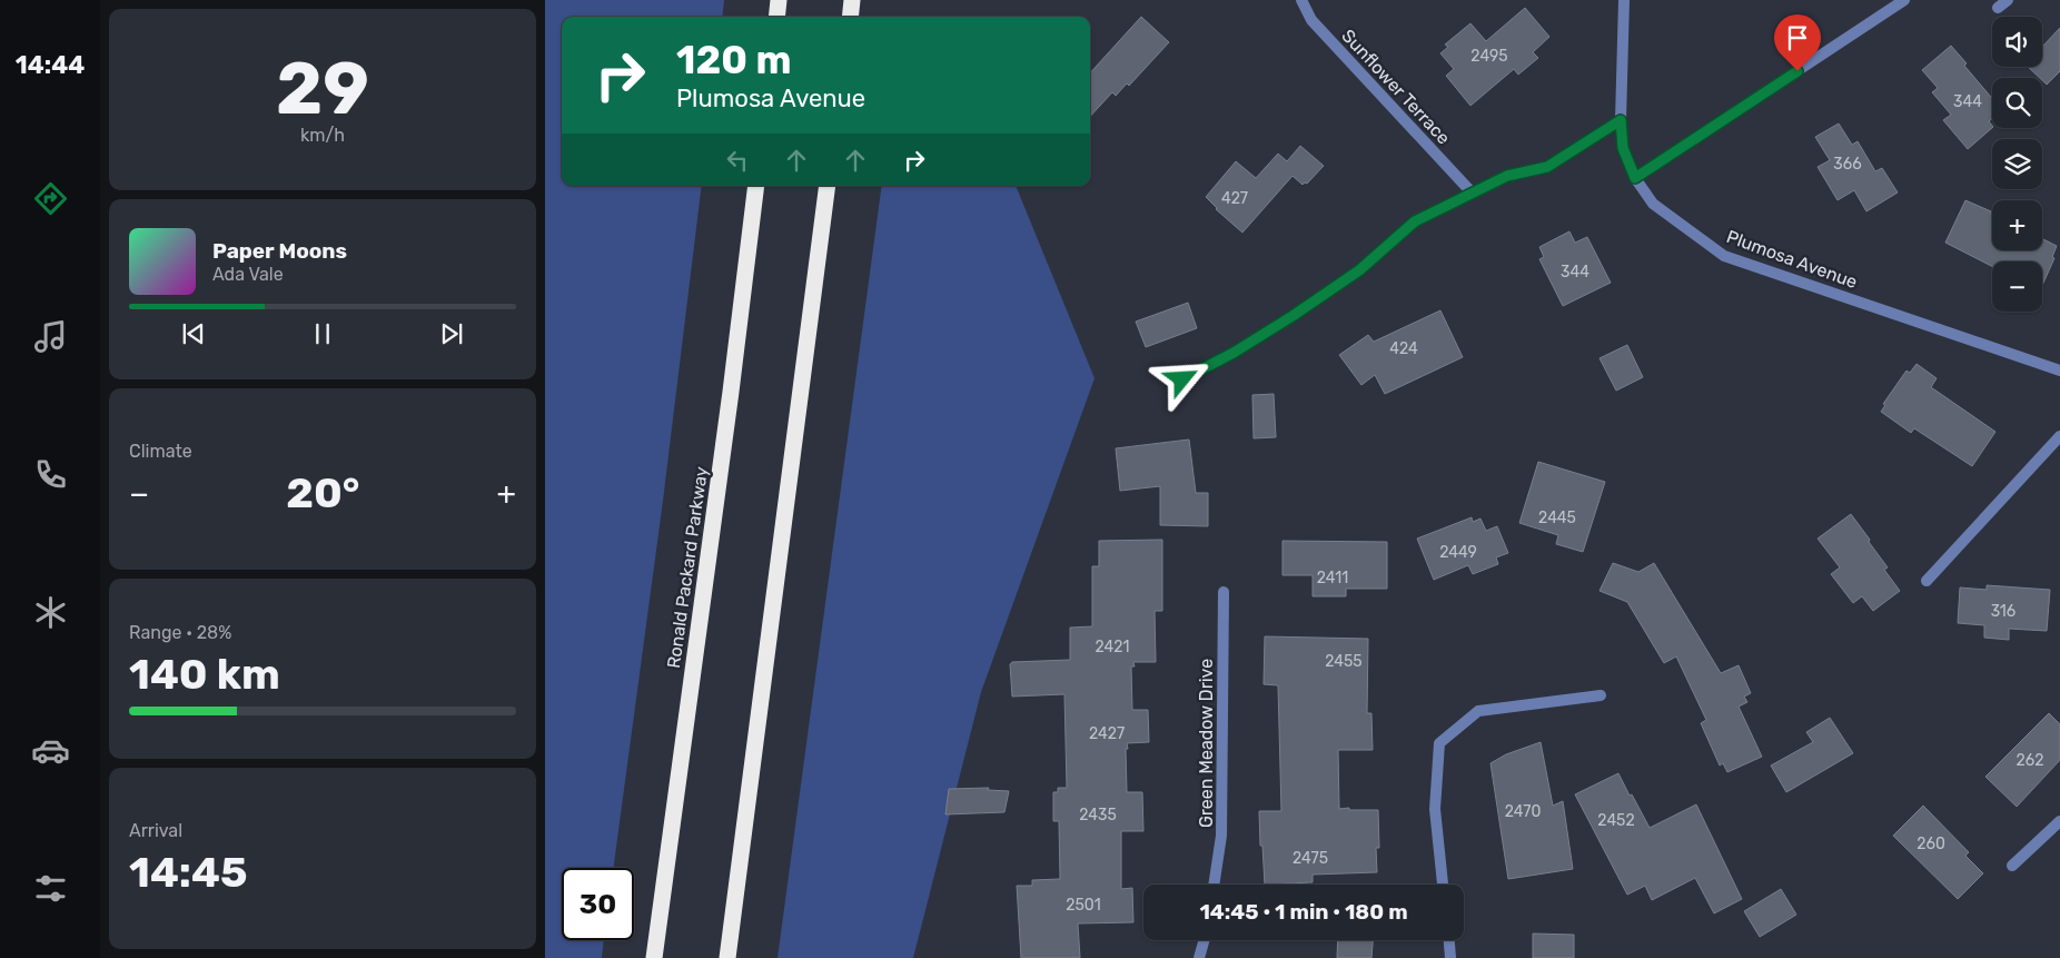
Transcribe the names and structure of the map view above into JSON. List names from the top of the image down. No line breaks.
{"streets":{"highway":["Ronald Packard Parkway"],"street":["Sunflower Terrace","Plumosa Avenue","Green Meadow Drive"]},"house_numbers":["2495","344","366","427","344","424","2445","2449","2411","316","2421","2455","2427","262","2470","2435","2452","260","2475","2501"],"page":{"tabs":"14:44","tile":[["29","km/h"],"Climate",["Range · 28%","140 km"],["Arrival","14:45"]],"map_buttons":["+","−"],"turn":["120 m","Plumosa Avenue"],"song":["Paper Moons","Ada Vale"],"heat":["−","20°","+"],"limit":"30","trip":"14:45 · 1 min · 180 m"}}
